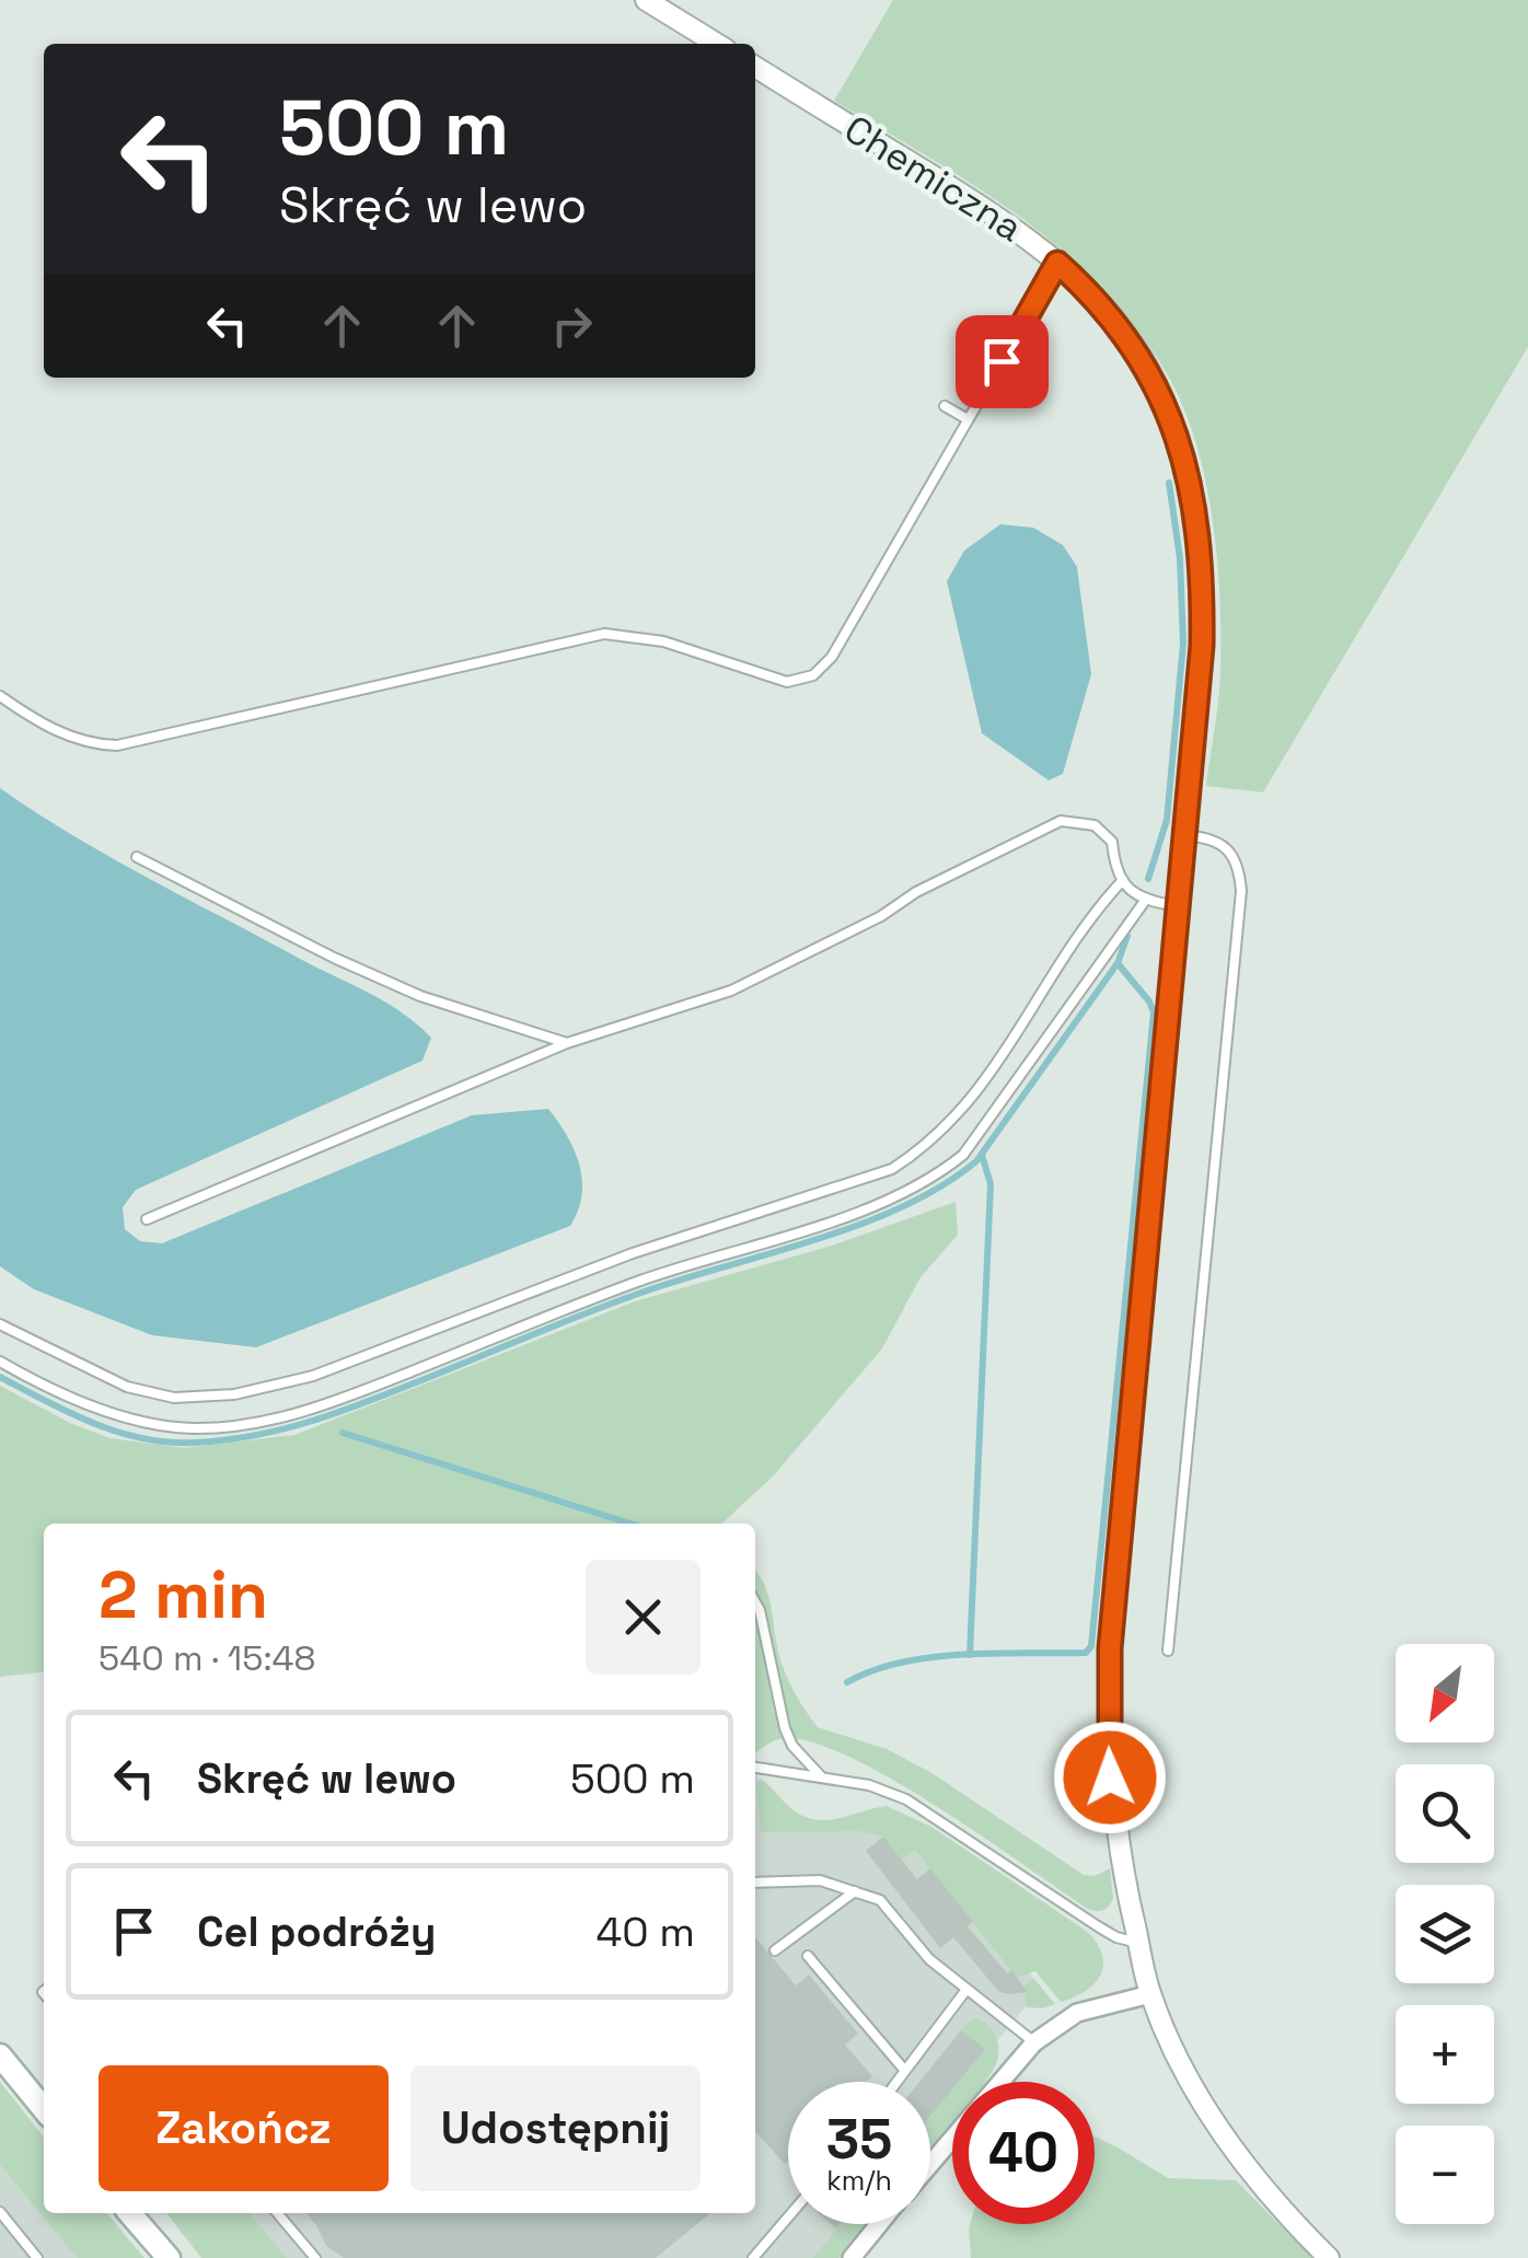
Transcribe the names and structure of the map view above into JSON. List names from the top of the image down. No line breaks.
{"streets":{"street":["Chemiczna"]},"north":"bottom left","page":{"turn":["500 m","Skręć w lewo"],"heading":["2 min","540 m · 15:48"],"map_buttons":["+","−"],"list":[{"name":"Skręć w lewo","value":"500 m"},{"name":"Cel podróży","value":"40 m"}],"buttons":["Zakończ","Udostępnij"],"speed":"35 km/h","limit":"40"}}
